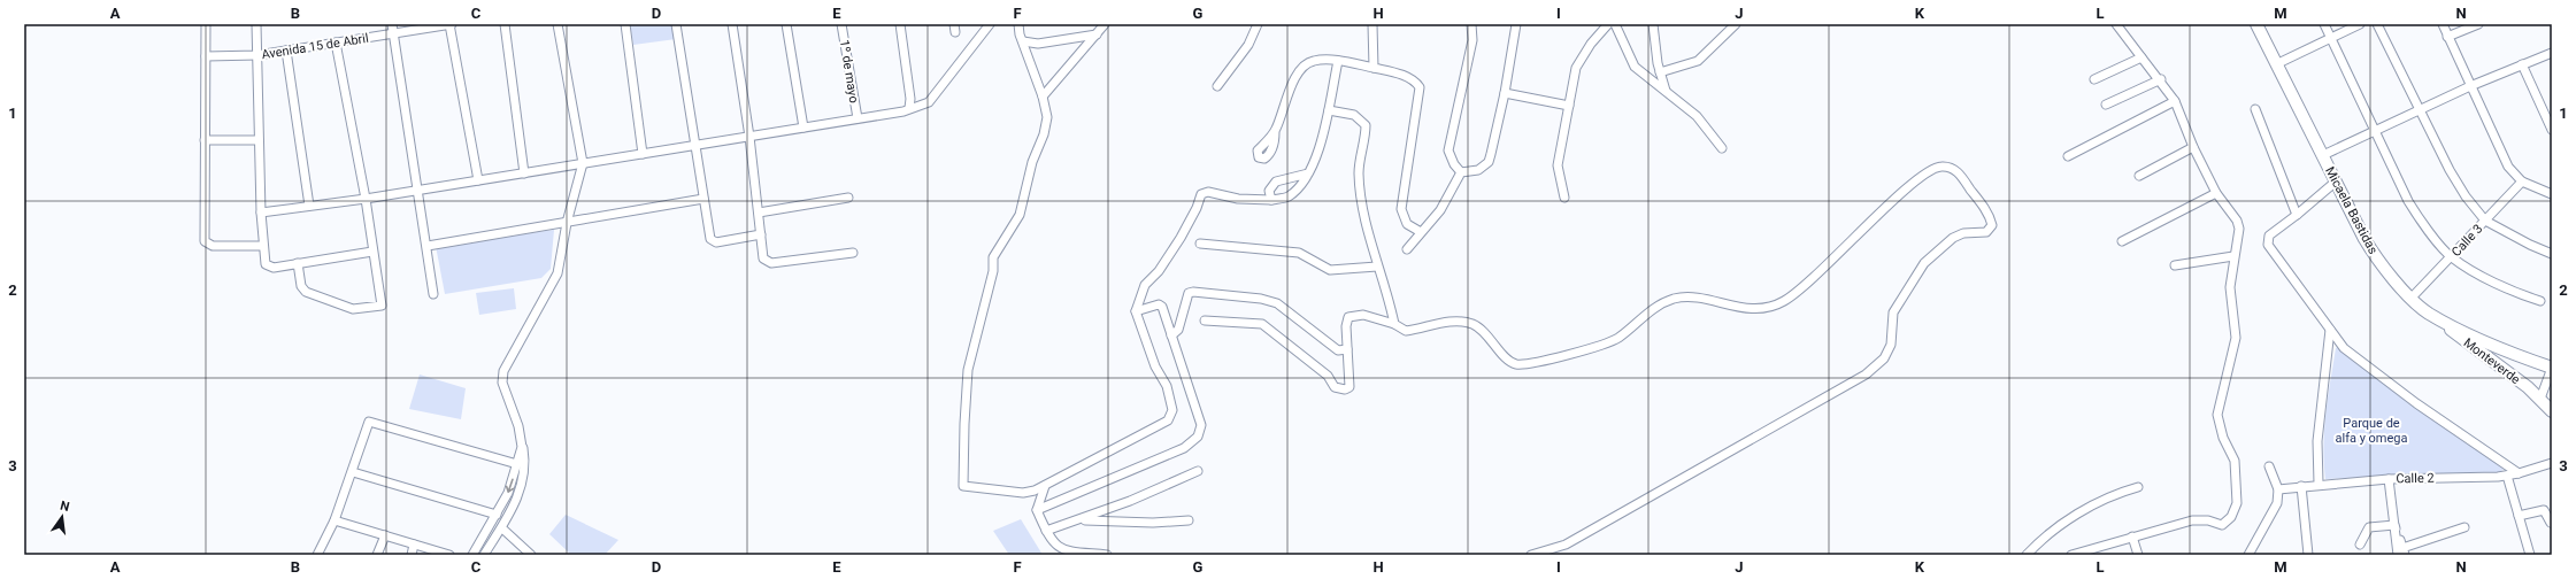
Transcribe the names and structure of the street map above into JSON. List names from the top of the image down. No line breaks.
{"streets":{"street":["Avenida 15 de Abril","1º de mayo","Micaela Bastidas","Calle 3","Monteverde","Calle 2"]},"crossings":[["Micaela Bastidas","Calle 3"],["Micaela Bastidas","Monteverde"]],"parks":["Parque de alfa y omega"],"north":"top","grid":{"columns":["A","B","C","D","E","F","G","H","I","J","K","L","M","N"],"rows":["1","2","3"]}}
